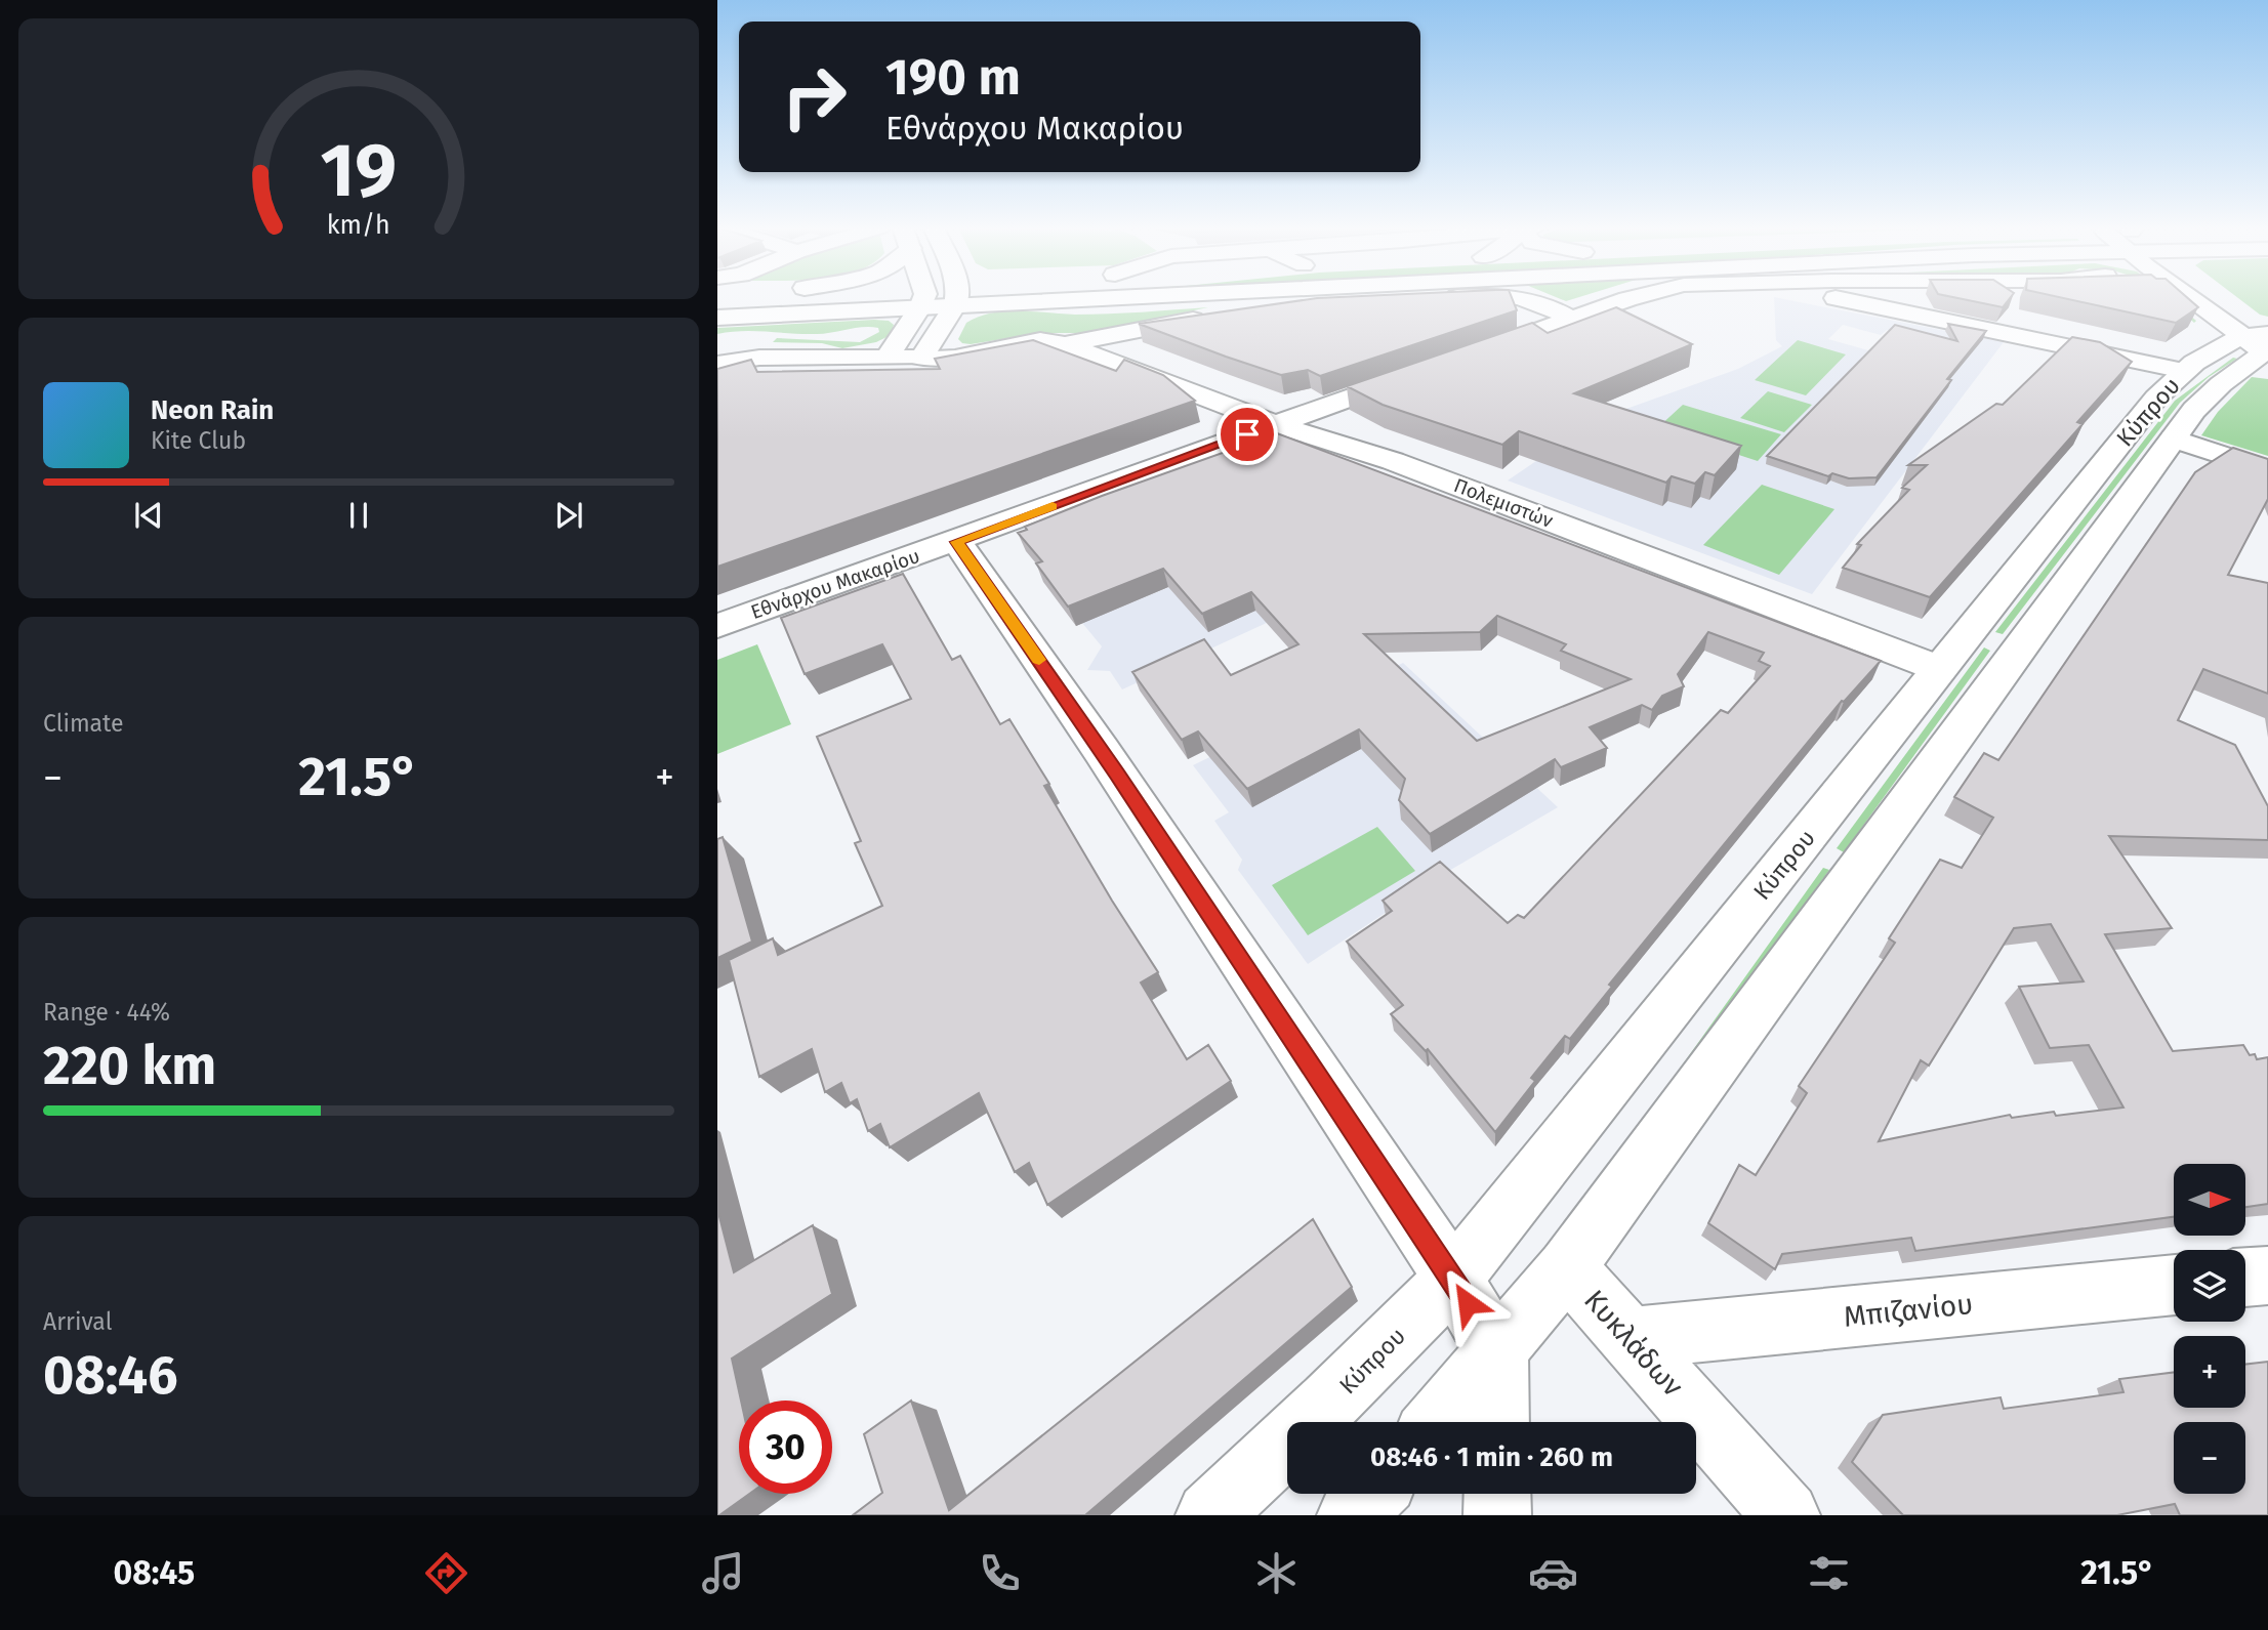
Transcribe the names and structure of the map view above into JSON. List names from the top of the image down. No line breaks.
{"streets":{"main road":["Κύπρου","Πολεμιστών","Εθνάρχου Μακαρίου","Μπιζανίου","Κυκλάδων"]},"crossings":[["Κύπρου","Πολεμιστών"],["Κύπρου","Κυκλάδων"],["Πολεμιστών","Εθνάρχου Μακαρίου"],["Μπιζανίου","Κυκλάδων"]],"north":"right","page":{"turn":["190 m","Εθνάρχου Μακαρίου"],"song":["Neon Rain","Kite Club"],"tile":["Climate",["Range · 44%","220 km"],["Arrival","08:46"]],"heat":["−","21.5°","+"],"map_buttons":["+","−"],"limit":"30","trip":"08:46 · 1 min · 260 m","tabs":["08:45","21.5°"],"gauge":["19","km/h"]}}
